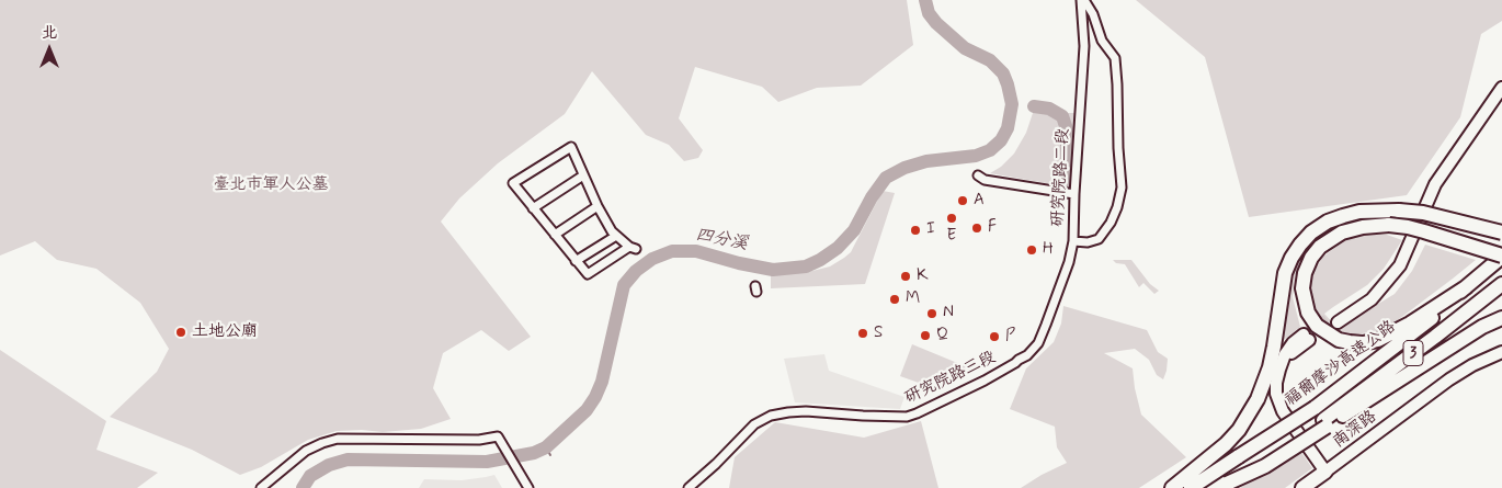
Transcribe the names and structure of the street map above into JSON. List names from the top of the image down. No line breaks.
{"streets":{"highway":["3","福爾摩沙高速公路"],"main road":["南深路"],"street":["研究院路二段","研究院路三段"]},"crossings":[["研究院路二段","研究院路三段"]],"water":["四分溪"],"parks":["臺北市軍人公墓"],"places":["A","E","F","I","H","K","M","N","土地公廟","S","Q","P"],"north":"top"}
